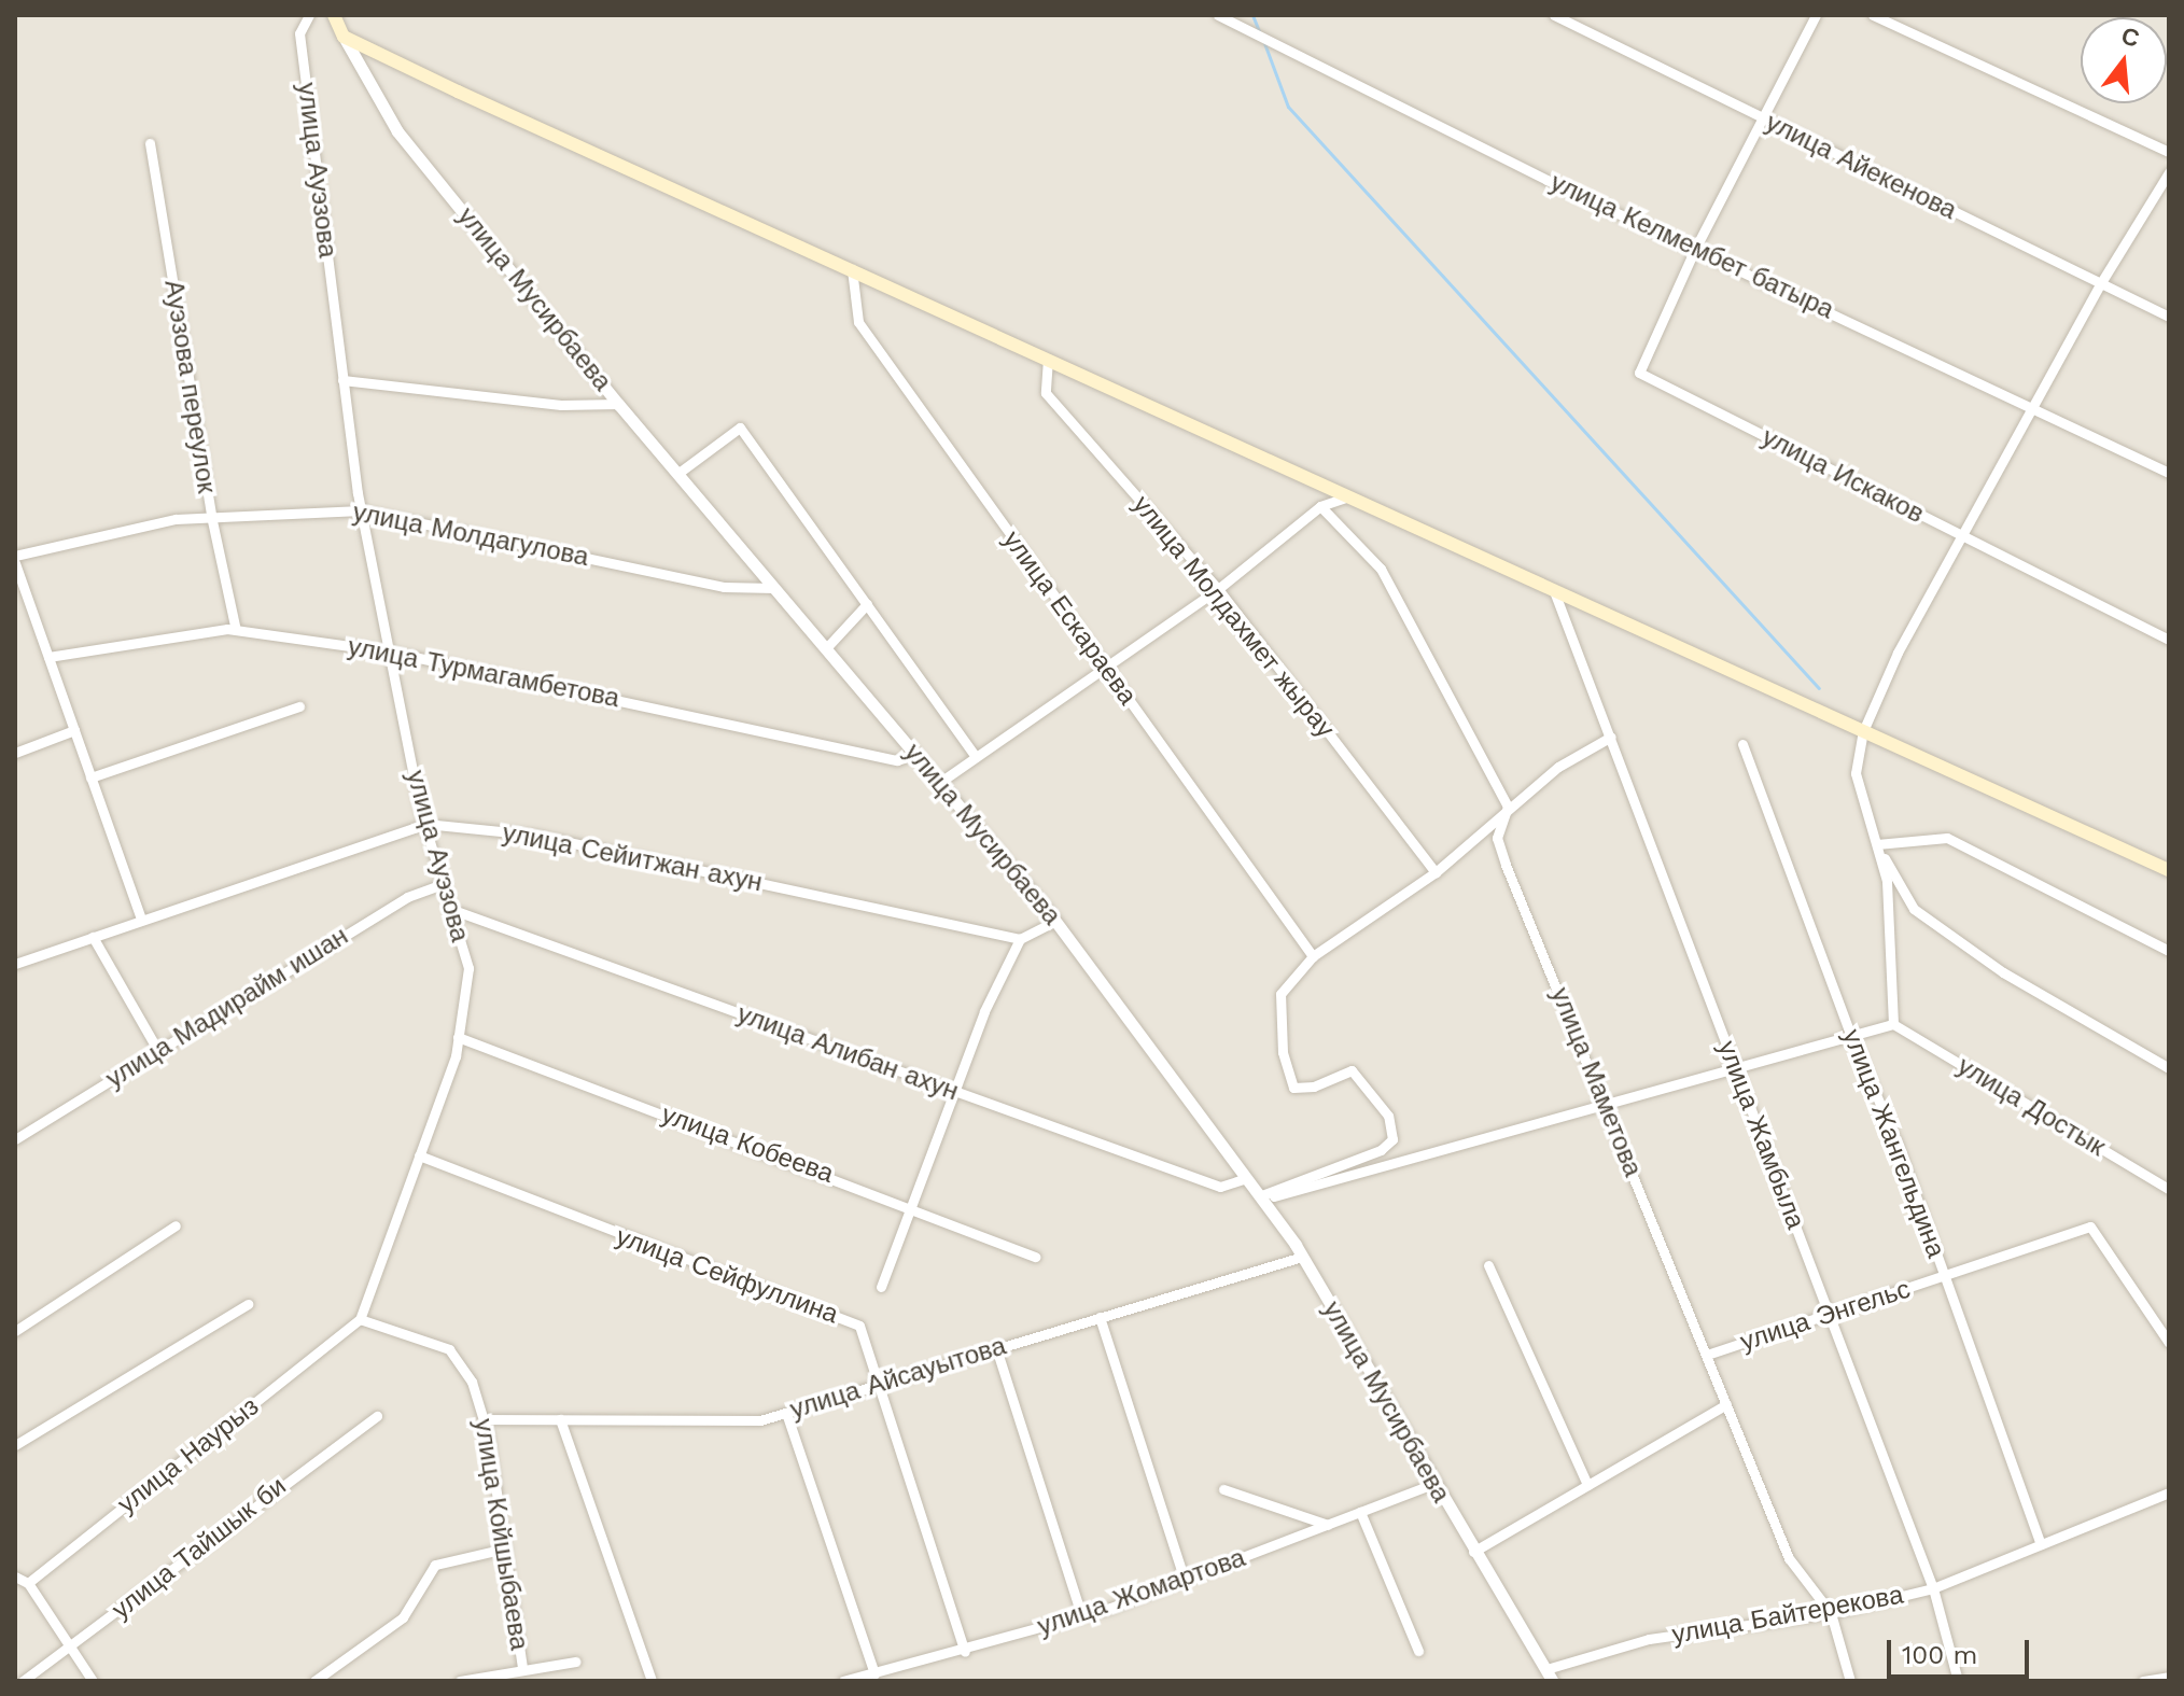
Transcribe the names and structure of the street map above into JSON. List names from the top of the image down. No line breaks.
{"streets":{"street":["улица Айекенова","улица Ауэзова","улица Келмембет батыра","улица Мусирбаева","Ауэзова переулок","улица Искаков","улица Молдагулова","улица Молдахмет жырау","улица Ескараева","улица Турмагамбетова","улица Сейитжан ахун","улица Мадирайм ишан","улица Алибан ахун","улица Маметова","улица Достык","улица Жамбыла","улица Жангельдина","улица Кобеева","улица Сейфуллина","улица Энгельс","улица Айсауытова","улица Наурыз","улица Койшыбаева","улица Тайшык би","улица Жомартова","улица Байтерекова"]},"crossings":[["улица Ауэзова","улица Молдагулова"],["улица Ауэзова","улица Турмагамбетова"],["улица Ауэзова","улица Сейитжан ахун"],["улица Ауэзова","улица Мадирайм ишан"],["улица Ауэзова","улица Алибан ахун"],["улица Ауэзова","улица Кобеева"],["улица Ауэзова","улица Сейфуллина"],["улица Ауэзова","улица Наурыз"],["улица Ауэзова","улица Койшыбаева"],["улица Келмембет батыра","улица Искаков"],["улица Мусирбаева","улица Молдагулова"],["улица Мусирбаева","улица Турмагамбетова"],["улица Мусирбаева","улица Алибан ахун"],["улица Мусирбаева","улица Айсауытова"],["улица Мусирбаева","улица Жомартова"],["улица Мусирбаева","улица Байтерекова"],["Ауэзова переулок","улица Молдагулова"],["Ауэзова переулок","улица Турмагамбетова"],["улица Маметова","улица Энгельс"],["улица Маметова","улица Байтерекова"],["улица Жамбыла","улица Энгельс"],["улица Жамбыла","улица Байтерекова"],["улица Жангельдина","улица Энгельс"],["улица Жангельдина","улица Байтерекова"],["улица Сейфуллина","улица Айсауытова"],["улица Сейфуллина","улица Жомартова"],["улица Айсауытова","улица Койшыбаева"],["улица Наурыз","улица Койшыбаева"]],"scale_bar":"100 m","north":"top"}
